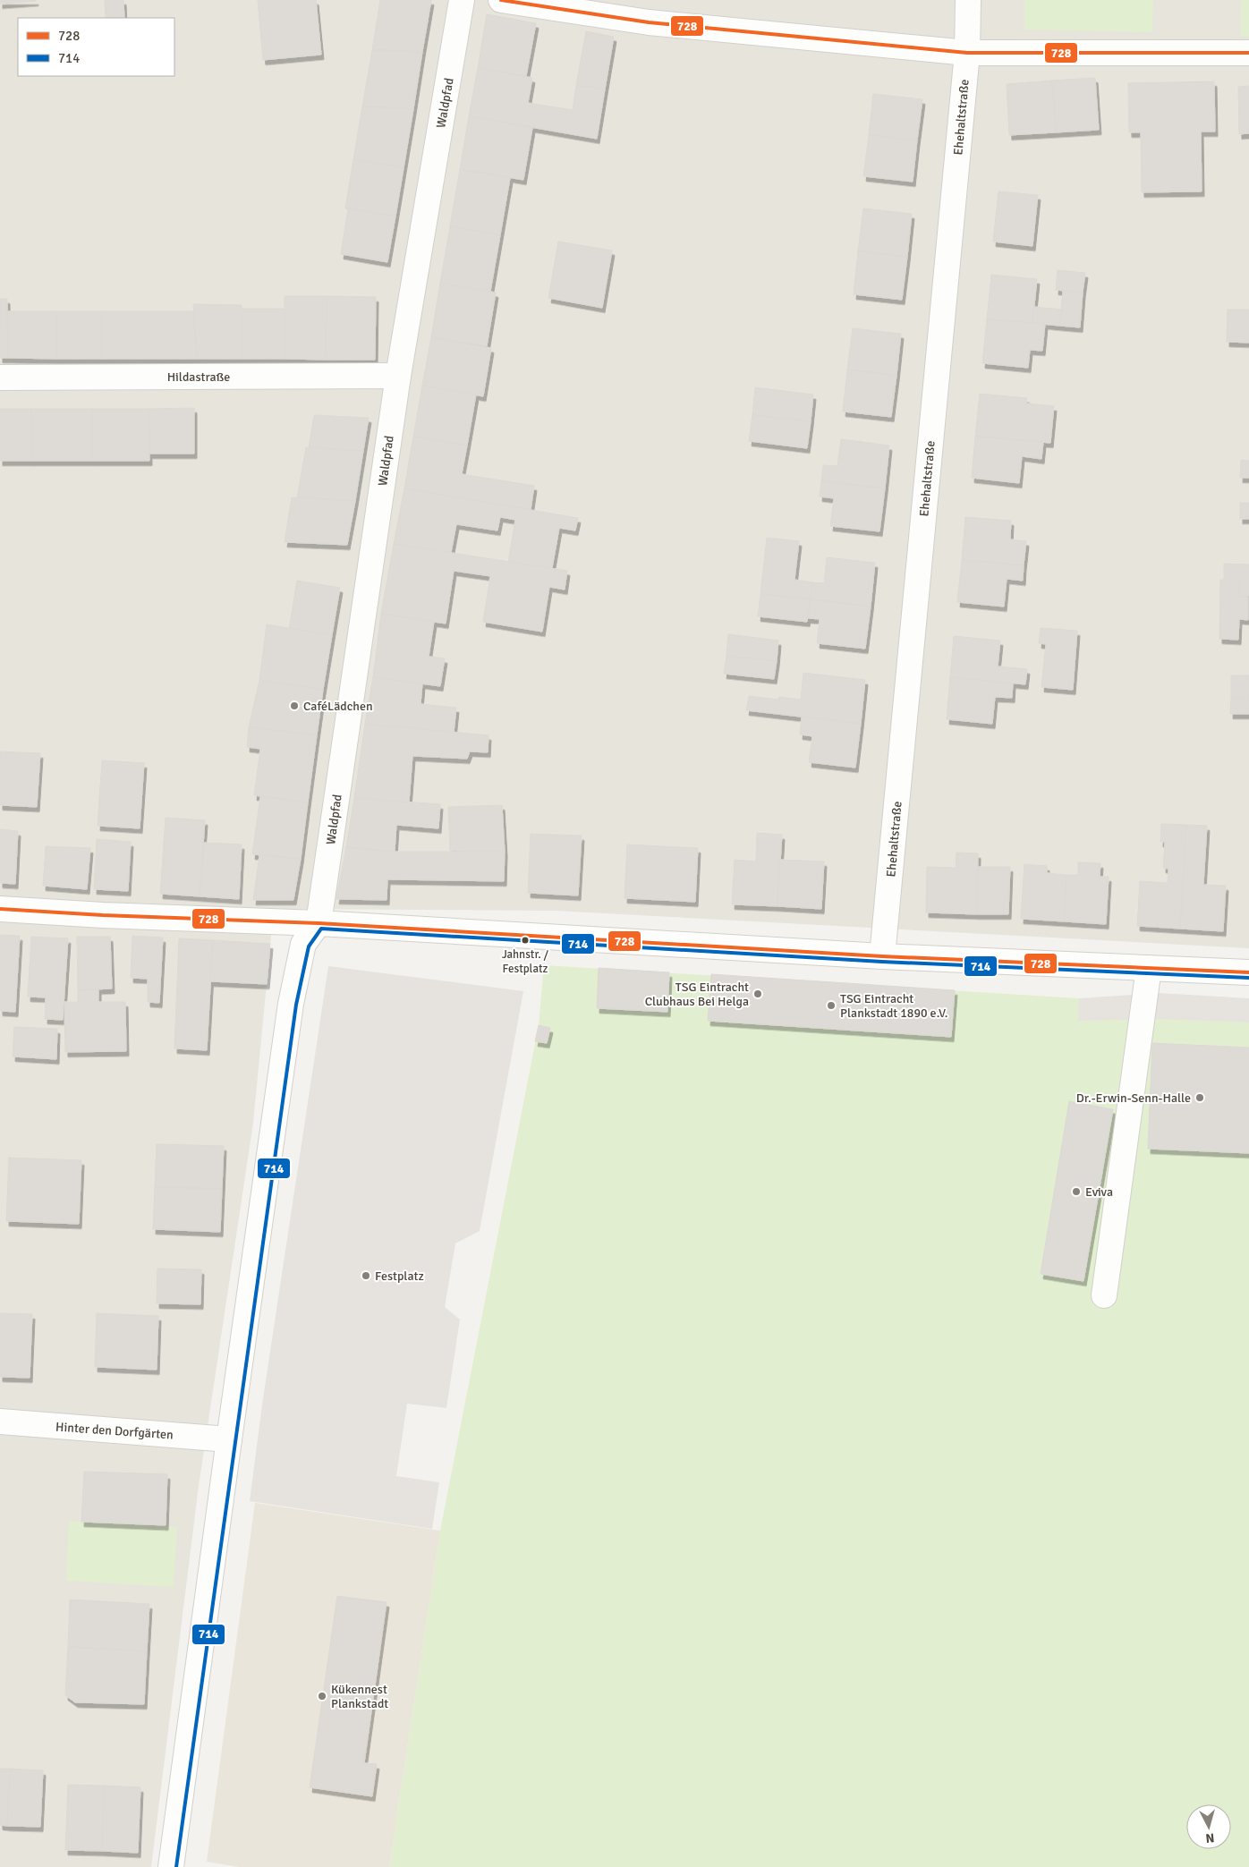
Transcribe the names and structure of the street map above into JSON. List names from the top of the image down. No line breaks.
{"streets":{"street":["Waldpfad","Ehehaltstraße","Hildastraße","Hinter den Dorfgärten"]},"crossings":[["Waldpfad","Hildastraße"]],"places":["CaféLädchen","Jahnstr. / Festplatz","TSG Eintracht Clubhaus Bei Helga","TSG Eintracht Plankstadt 1890 e.V.","Dr.-Erwin-Senn-Halle","Eviva","Festplatz","Kükennest Plankstadt"],"lines":["transit line 728","transit line 714"],"legend":["728","714"],"north":"bottom"}
